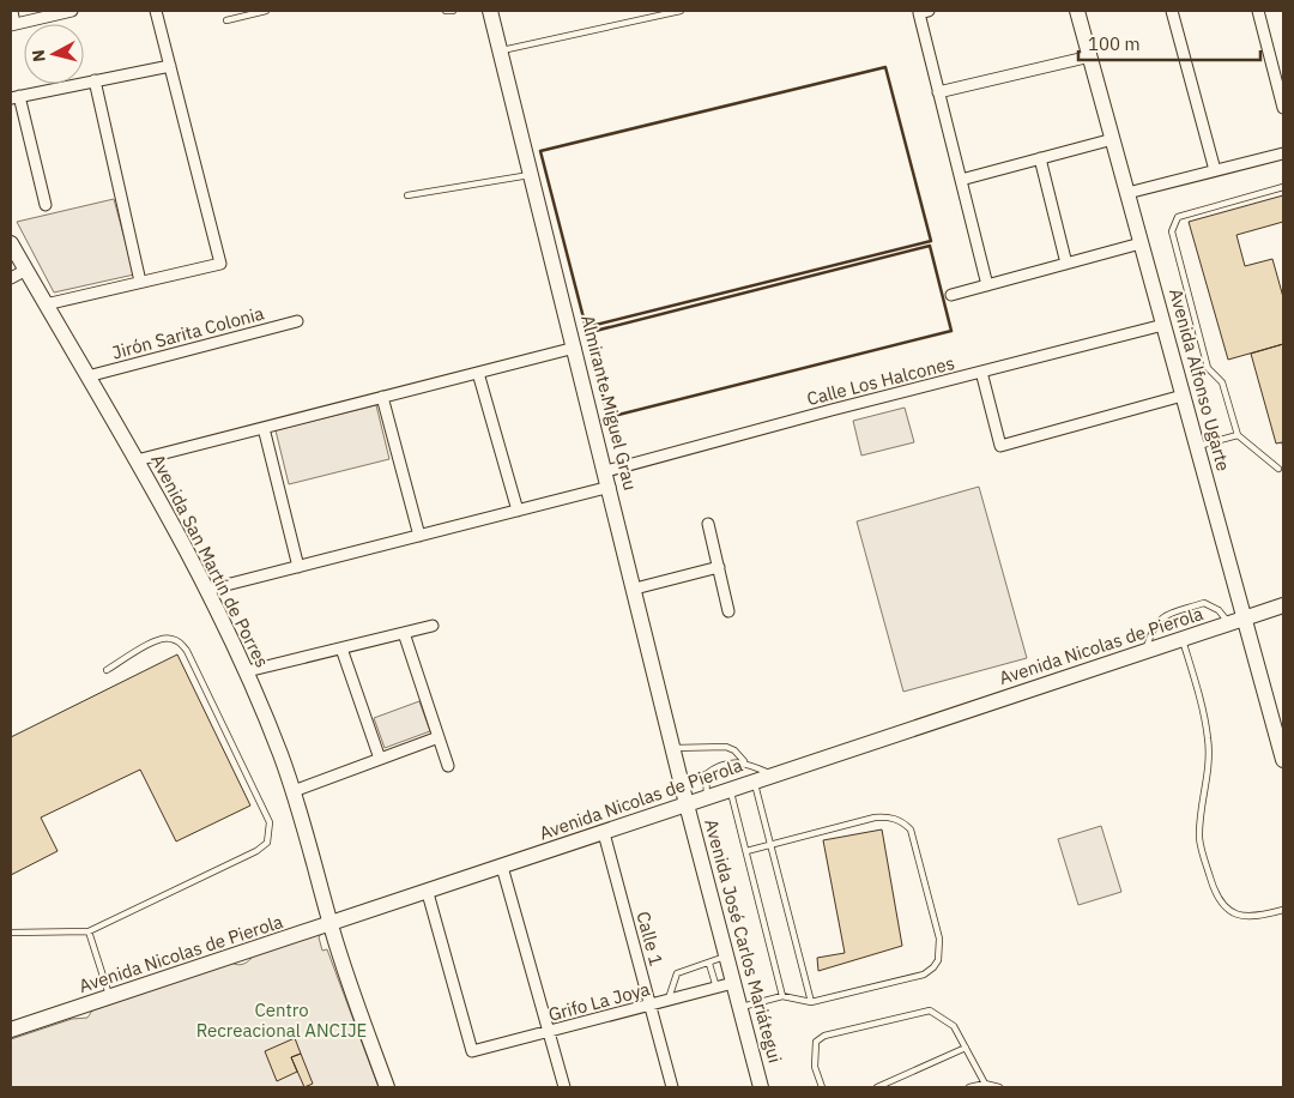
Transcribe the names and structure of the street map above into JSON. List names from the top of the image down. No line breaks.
{"streets":{"street":["Jirón Sarita Colonia","Avenida Alfonso Ugarte","Calle Los Halcones","Almirante Miguel Grau","Avenida San Martín de Porres","Avenida Nicolas de Pierola","Calle 1","Avenida José Carlos Mariátegui","Grifo La Joya"]},"crossings":[["Jirón Sarita Colonia","Avenida San Martín de Porres"],["Avenida Alfonso Ugarte","Calle Los Halcones"],["Avenida Alfonso Ugarte","Avenida Nicolas de Pierola"],["Calle Los Halcones","Almirante Miguel Grau"],["Almirante Miguel Grau","Avenida Nicolas de Pierola"],["Almirante Miguel Grau","Avenida José Carlos Mariátegui"],["Avenida San Martín de Porres","Avenida Nicolas de Pierola"],["Avenida Nicolas de Pierola","Calle 1"],["Avenida Nicolas de Pierola","Avenida José Carlos Mariátegui"],["Avenida Nicolas de Pierola","Grifo La Joya"],["Calle 1","Grifo La Joya"],["Avenida José Carlos Mariátegui","Grifo La Joya"]],"parks":["Centro Recreacional ANCIJE"],"scale_bar":"100 m","north":"left"}
